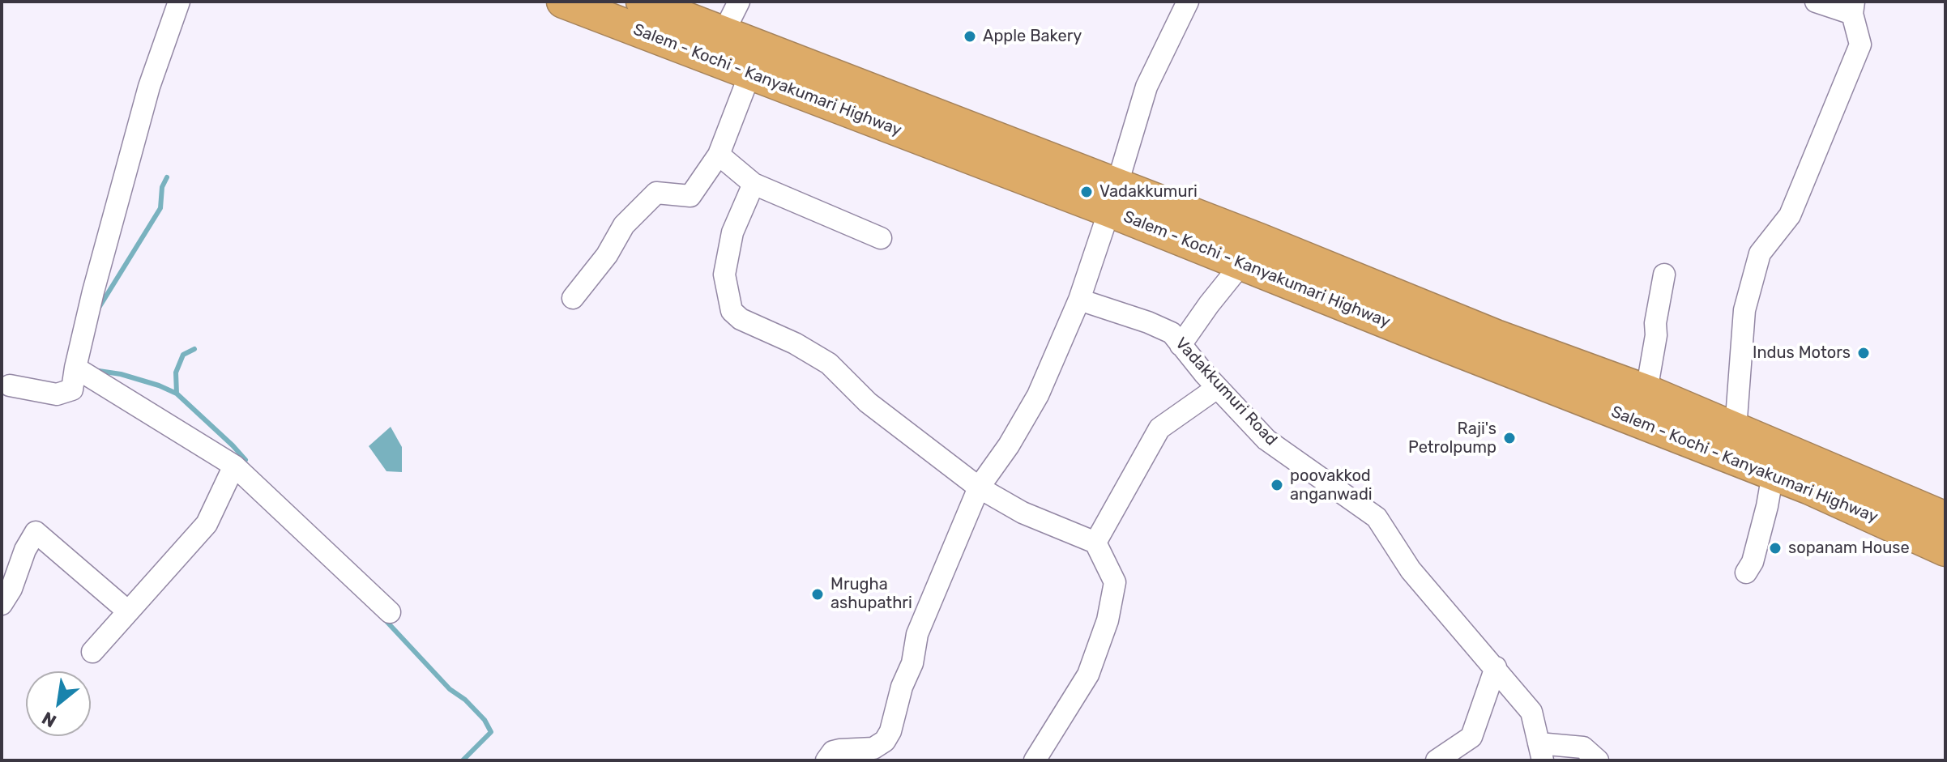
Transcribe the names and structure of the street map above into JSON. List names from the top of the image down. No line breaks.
{"streets":{"highway":["Salem - Kochi - Kanyakumari Highway"],"street":["Vadakkumuri Road"]},"places":["Apple Bakery","Vadakkumuri","Indus Motors","Raji's Petrolpump","poovakkod anganwadi","sopanam House","Mrugha ashupathri"],"north":"bottom left"}
